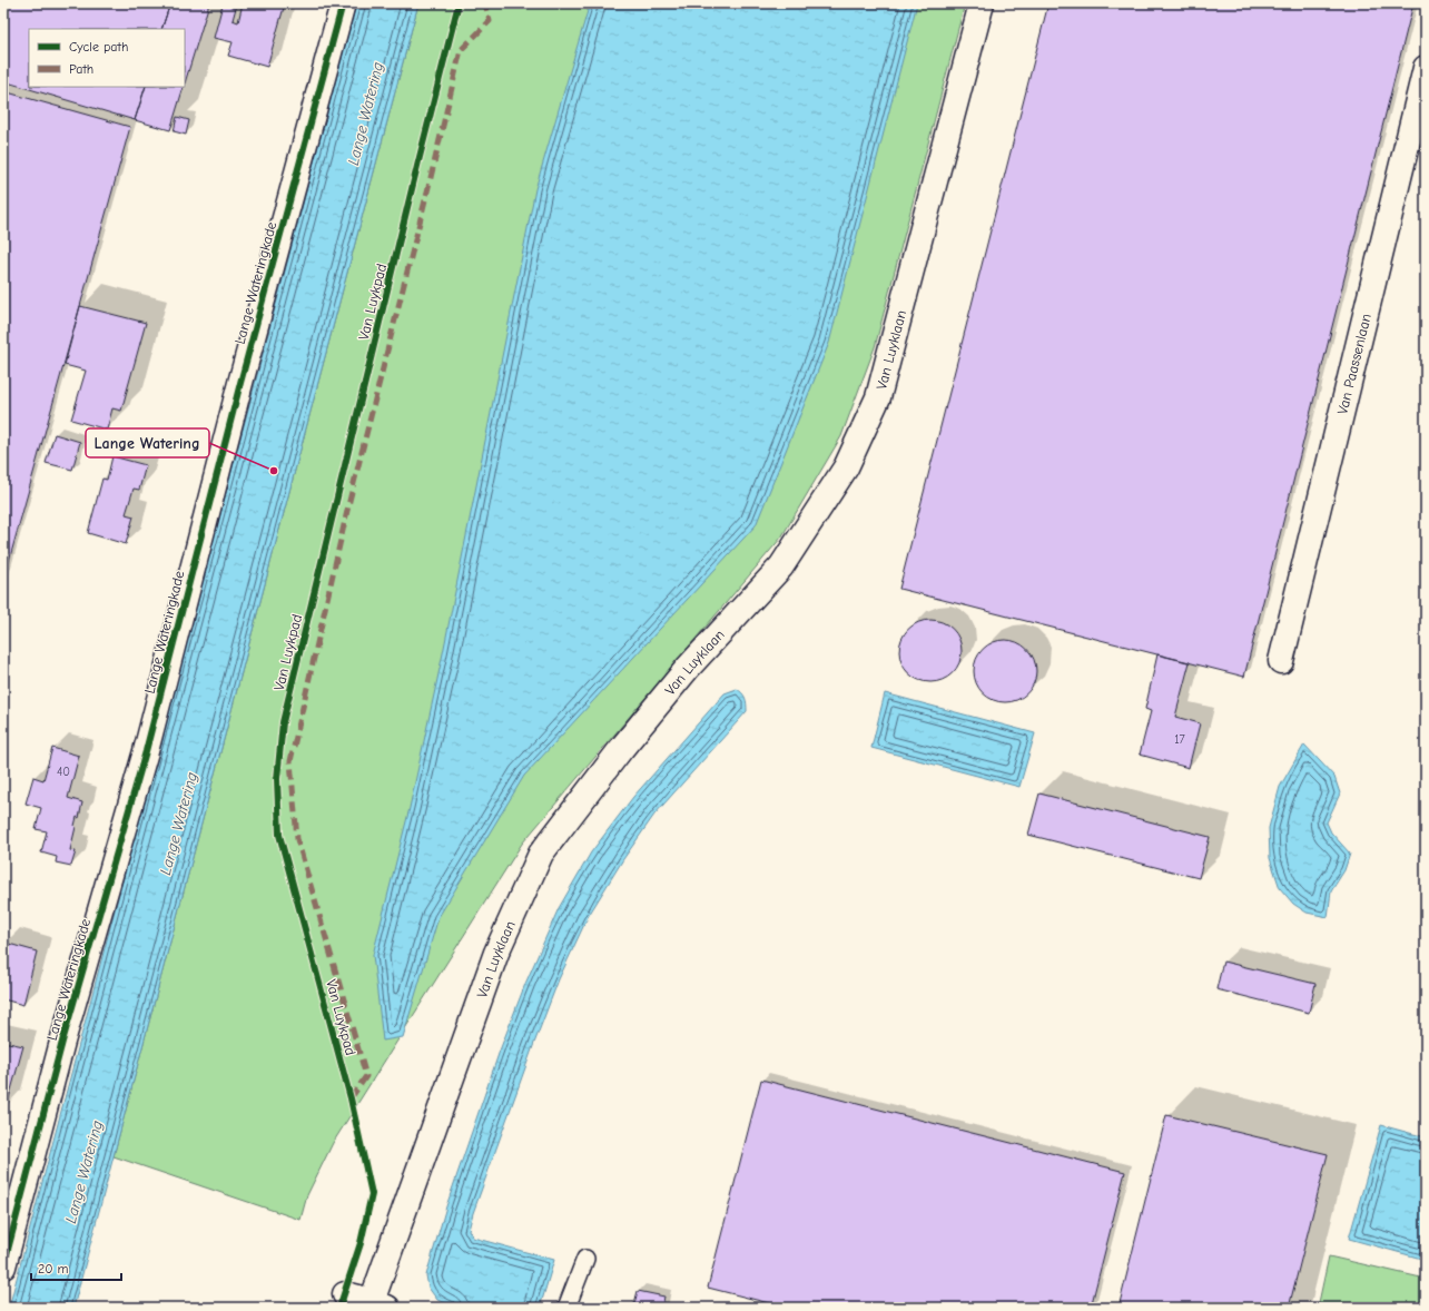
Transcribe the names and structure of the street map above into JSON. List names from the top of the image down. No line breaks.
{"streets":{"street":["Lange Wateringkade","Van Luyklaan","Van Paassenlaan"],"cycle path":["Van Luykpad"]},"water":["Lange Watering"],"places":["Lange Watering"],"house_numbers":["17","40"],"legend":["Cycle path","Path"],"scale_bar":"20 m"}
